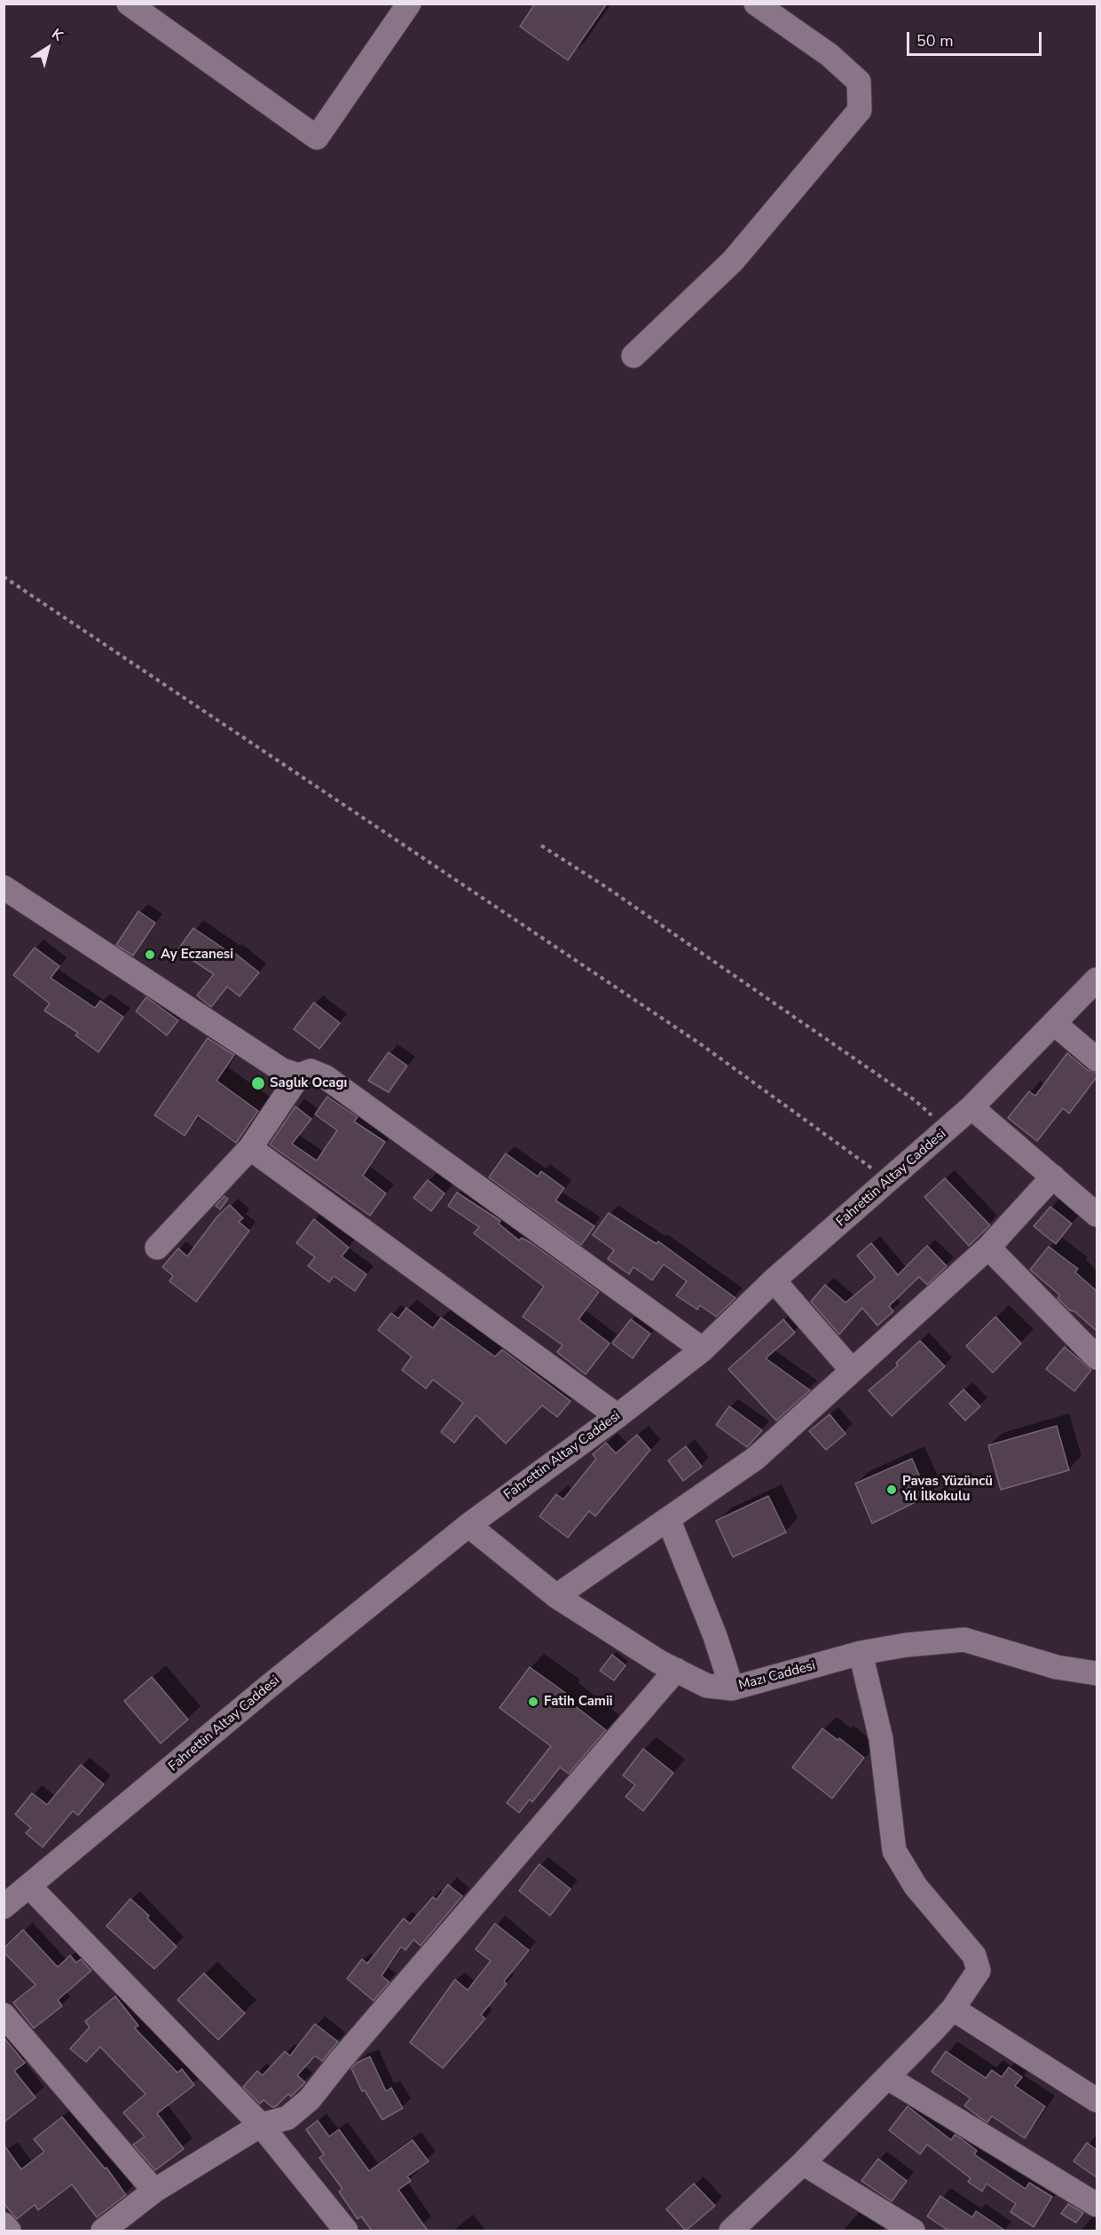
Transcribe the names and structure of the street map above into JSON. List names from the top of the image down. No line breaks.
{"streets":{"street":["Fahrettin Altay Caddesi","Mazı Caddesi"]},"crossings":[["Fahrettin Altay Caddesi","Mazı Caddesi"]],"places":["Ay Eczanesi","Saglık Ocagı","Payas Yüzüncü Yıl İlkokulu","Fatih Camii"],"scale_bar":"50 m","north":"top right"}
